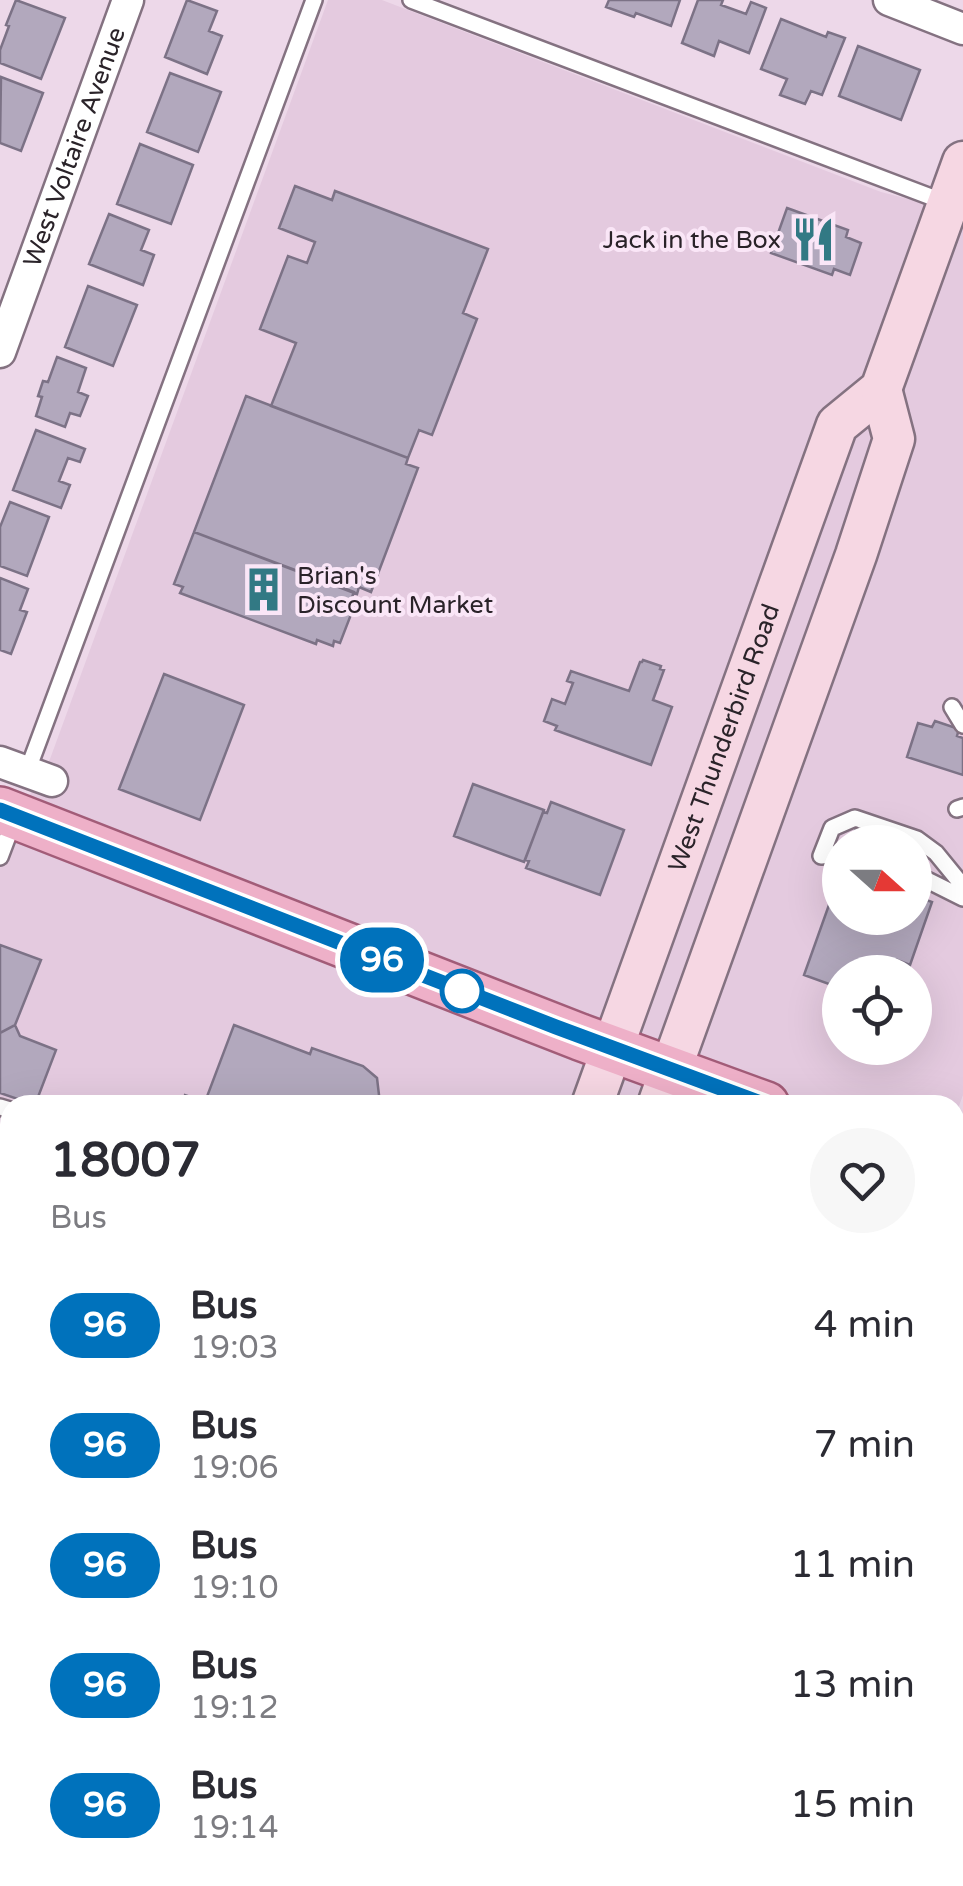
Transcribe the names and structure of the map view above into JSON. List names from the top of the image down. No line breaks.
{"streets":{"main road":["West Thunderbird Road"],"street":["West Voltaire Avenue"]},"places":{"restaurant":["Jack in the Box"],"building":["Brian's Discount Market"]},"lines":["bus line 96"],"north":"right","page":{"on_map":"96","heading":["18007","Bus"],"list":[{"mark":"96","name":"Bus","note":"19:03","value":"4 min"},{"mark":"96","name":"Bus","note":"19:06","value":"7 min"},{"mark":"96","name":"Bus","note":"19:10","value":"11 min"},{"mark":"96","name":"Bus","note":"19:12","value":"13 min"},{"mark":"96","name":"Bus","note":"19:14","value":"15 min"}]}}
